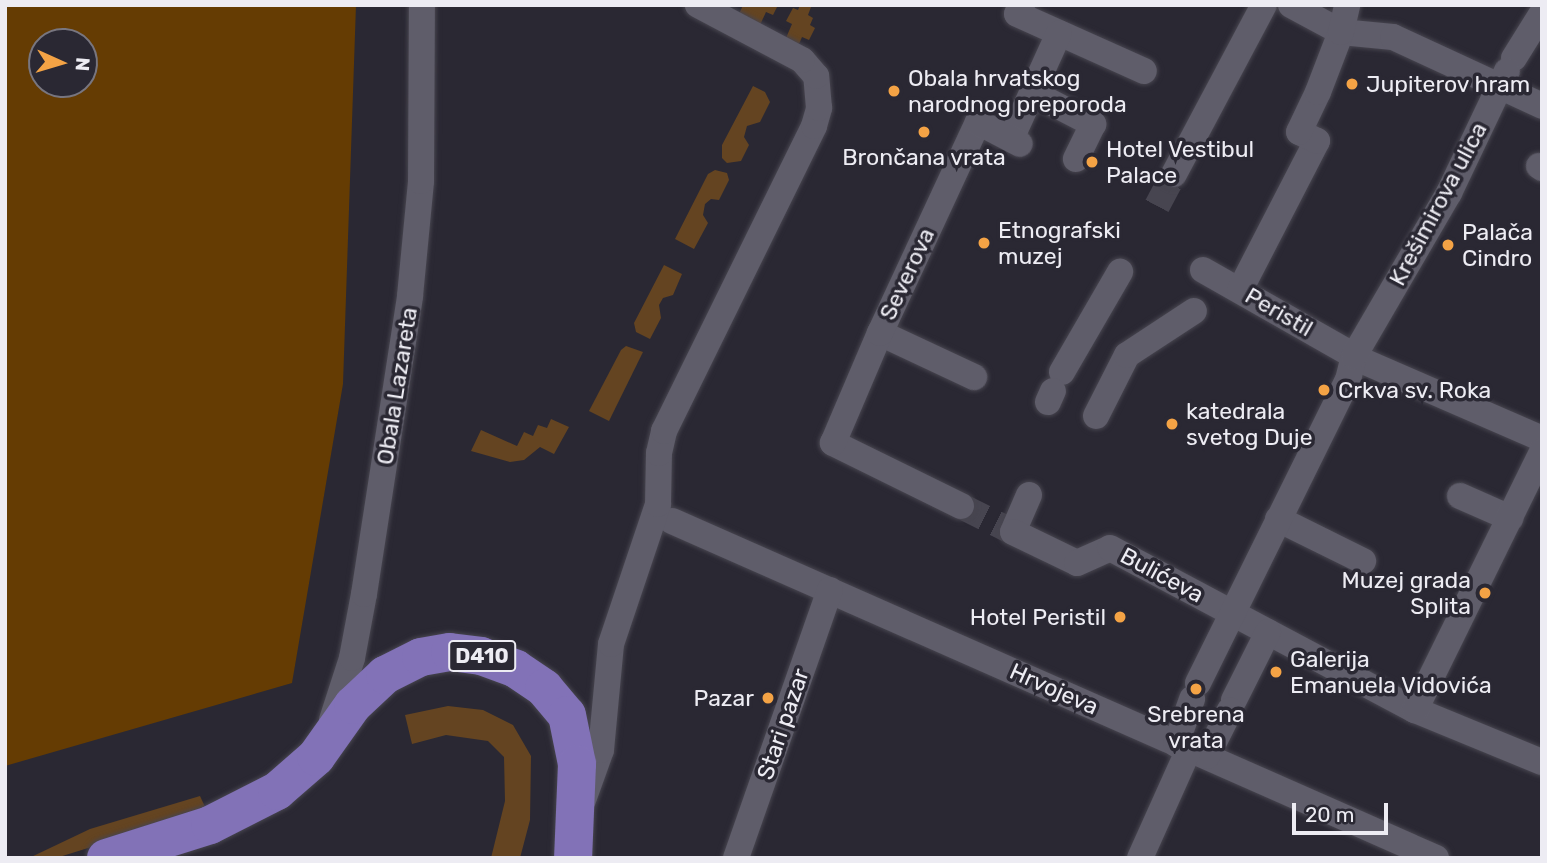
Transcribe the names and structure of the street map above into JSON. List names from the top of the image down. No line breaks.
{"streets":{"main road":["D410"],"street":["Krešimirova ulica","Severova","Peristil","Obala Lazareta","Bulićeva","Hrvojeva","Stari pazar"]},"crossings":[["Krešimirova ulica","Peristil"],["Obala Lazareta","D410"],["Hrvojeva","Stari pazar"]],"places":["Jupiterov hram","Obala hrvatskog narodnog preporoda","Brončana vrata","Hotel Vestibul Palace","Etnografski muzej","Palača Cindro","Crkva sv. Roka","katedrala svetog Duje","Muzej grada Splita","Hotel Peristil","Galerija Emanuela Vidovića","Srebrena vrata","Pazar"],"scale_bar":"20 m","north":"right"}
